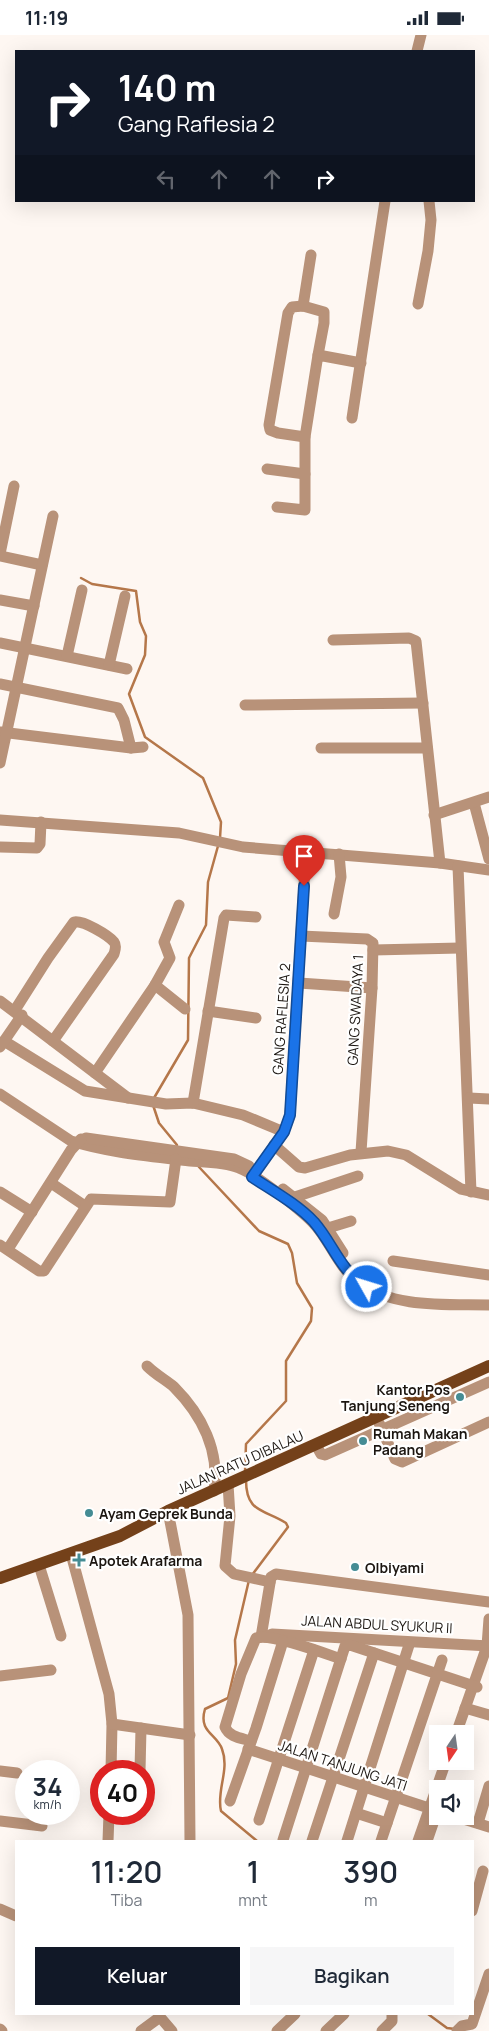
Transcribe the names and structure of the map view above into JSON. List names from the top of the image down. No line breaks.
{"streets":{"main road":["JALAN RATU DIBALAU"],"street":["GANG SWADAYA 1","GANG RAFLESIA 2","JALAN ABDUL SYUKUR II","JALAN TANJUNG JATI"]},"crossings":[["GANG SWADAYA 1","GANG RAFLESIA 2"],["JALAN ABDUL SYUKUR II","JALAN TANJUNG JATI"]],"places":{"other":["Kantor Pos Tanjung Seneng","Rumah Makan Padang","Ayam Geprek Bunda","Olbiyami"],"health":["Apotek Arafarma"]},"north":"bottom","page":{"status":"11:19","turn":["140 m","Gang Raflesia 2"],"speed":"34 km/h","limit":"40","eta":["11:20","Tiba","1","mnt","390","m"],"buttons":["Keluar","Bagikan"]}}
